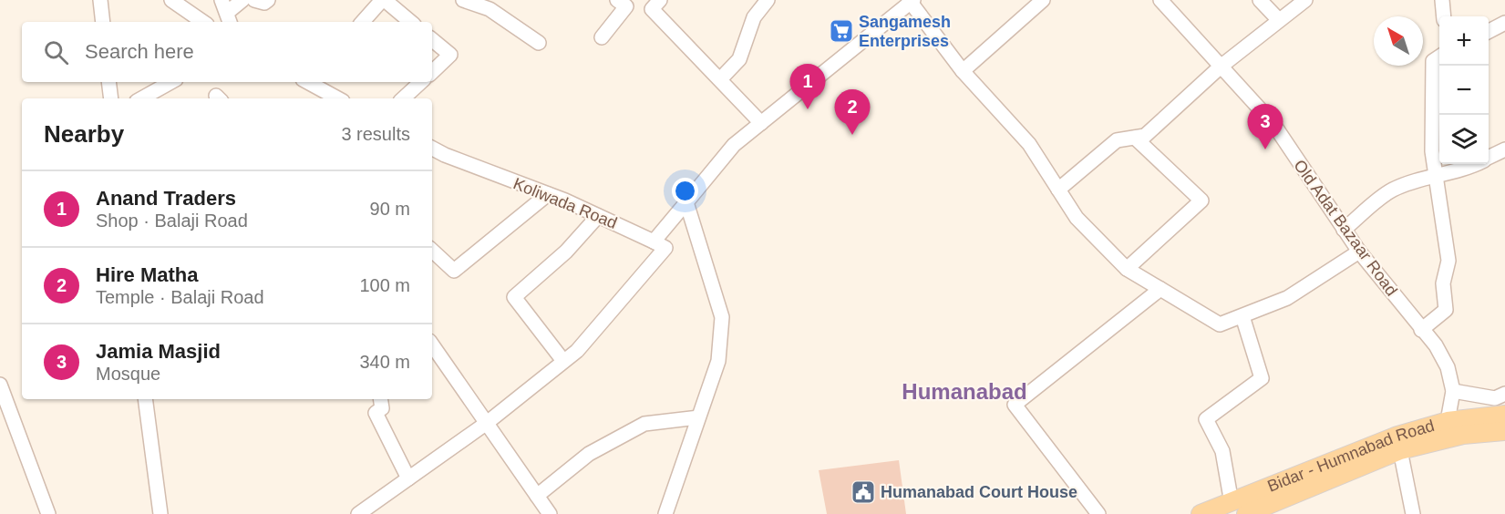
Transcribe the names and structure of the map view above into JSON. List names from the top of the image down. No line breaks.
{"streets":{"main road":["Bidar - Humnabad Road"],"street":["Koliwada Road","Old Adat Bazaar Road"]},"crossings":[["Old Adat Bazaar Road","Bidar - Humnabad Road"]],"districts":["Humanabad"],"places":{"supermarket":["Sangamesh Enterprises"],"public building":["Humanabad Court House"]},"north":"top left","page":{"map_buttons":["+","−"],"search":"Search here","pins":["1","2","3"],"heading":["Nearby","3 results"],"list":[{"mark":"1","name":"Anand Traders","note":"Shop · Balaji Road","value":"90 m"},{"mark":"2","name":"Hire Matha","note":"Temple · Balaji Road","value":"100 m"},{"mark":"3","name":"Jamia Masjid","note":"Mosque","value":"340 m"}]}}
